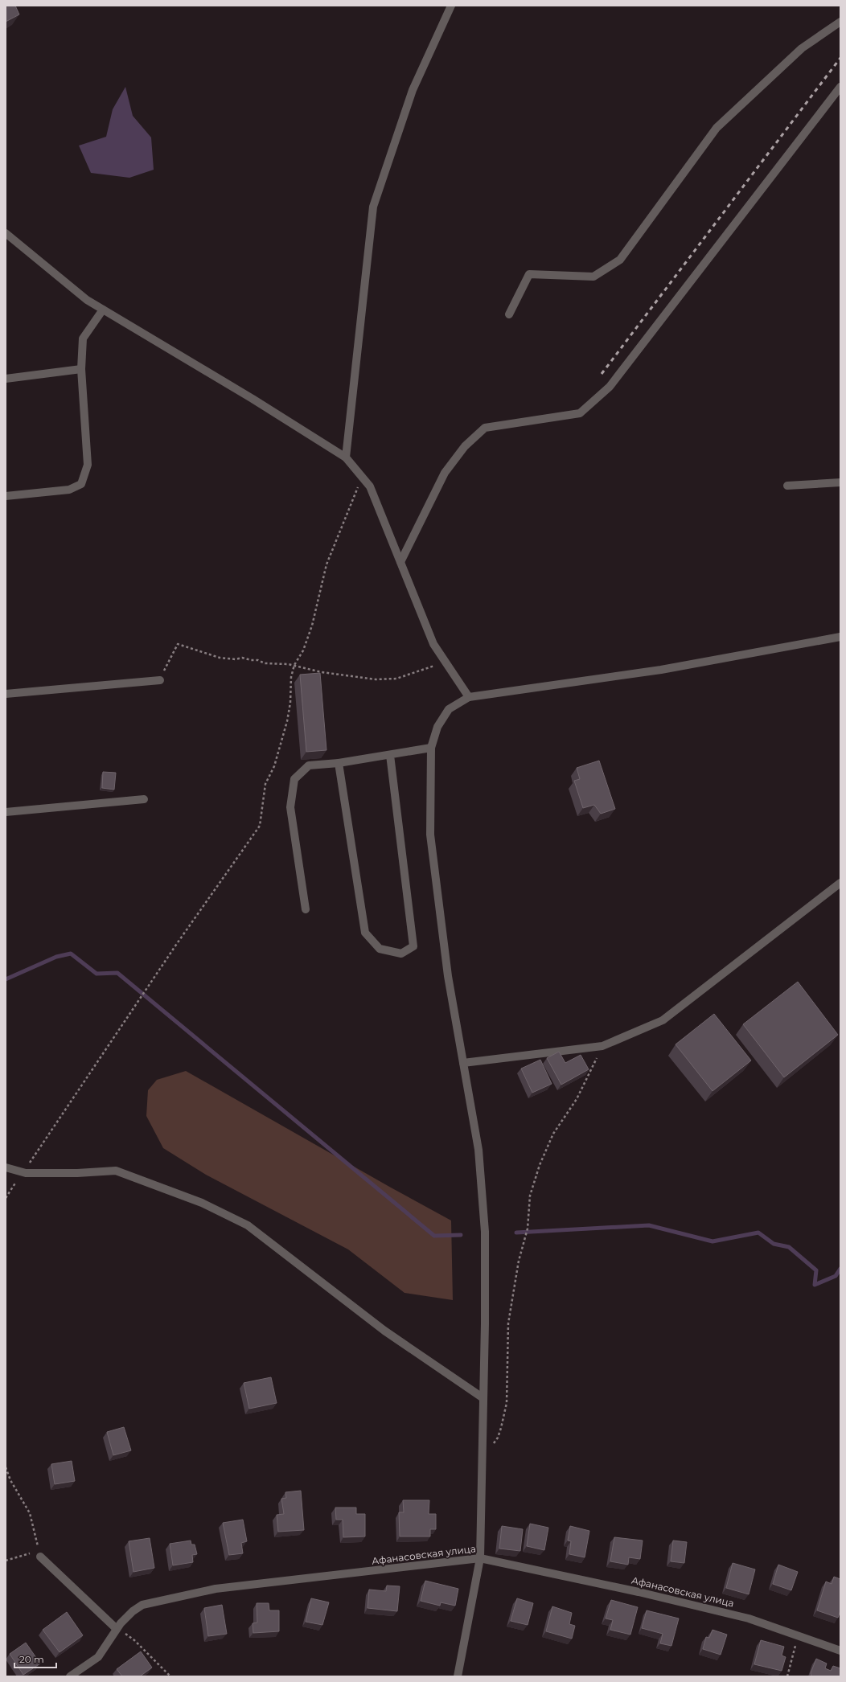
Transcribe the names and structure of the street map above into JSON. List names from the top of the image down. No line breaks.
{"streets":{"street":["Афанасовская улица"]},"scale_bar":"20 m"}
